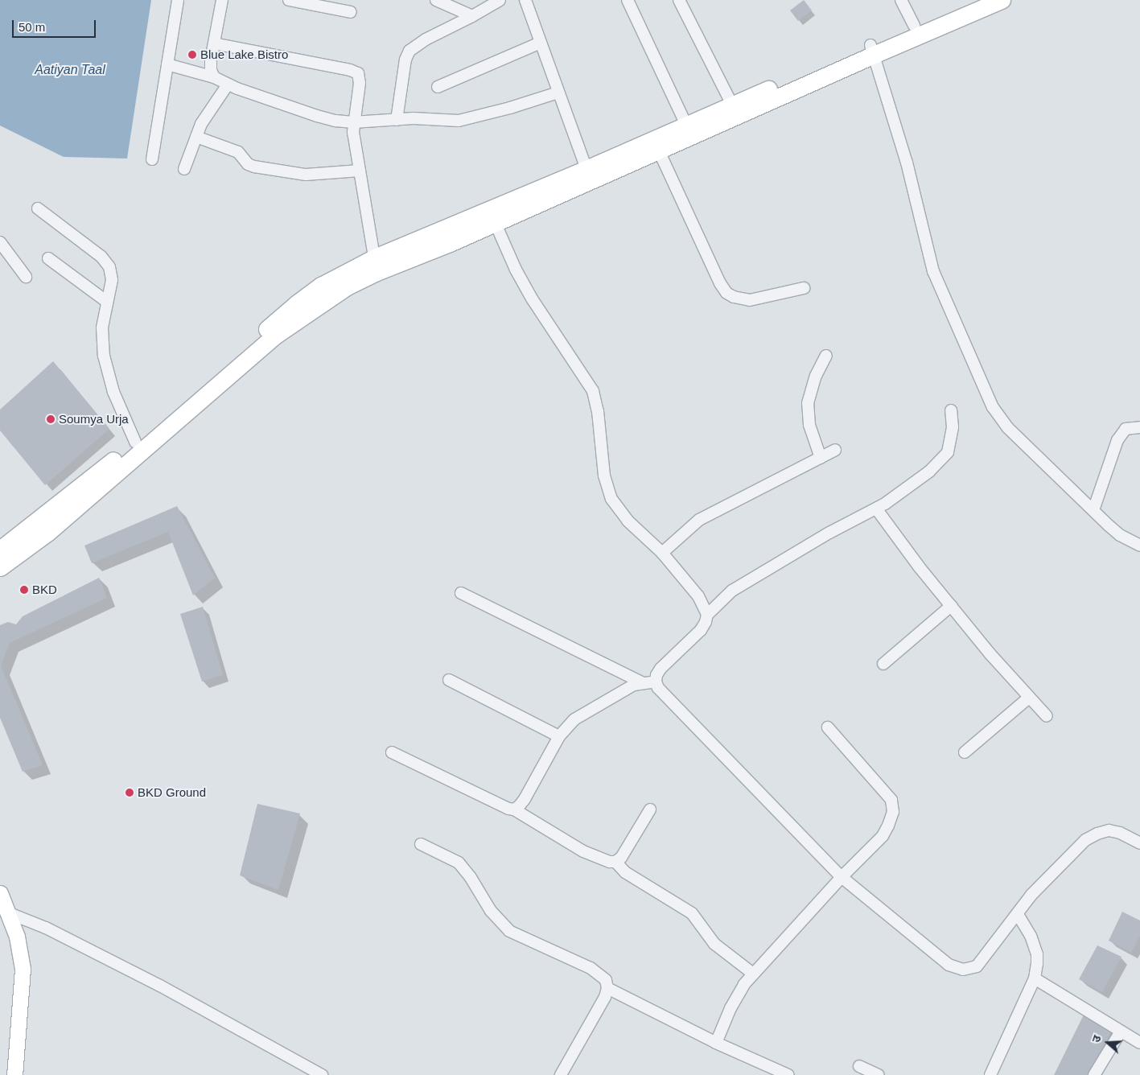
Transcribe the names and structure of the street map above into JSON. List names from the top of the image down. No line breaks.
{"water":["Aatiyan Taal"],"places":["Blue Lake Bistro","Soumya Urja","BKD","BKD Ground"],"scale_bar":"50 m","north":"left"}
